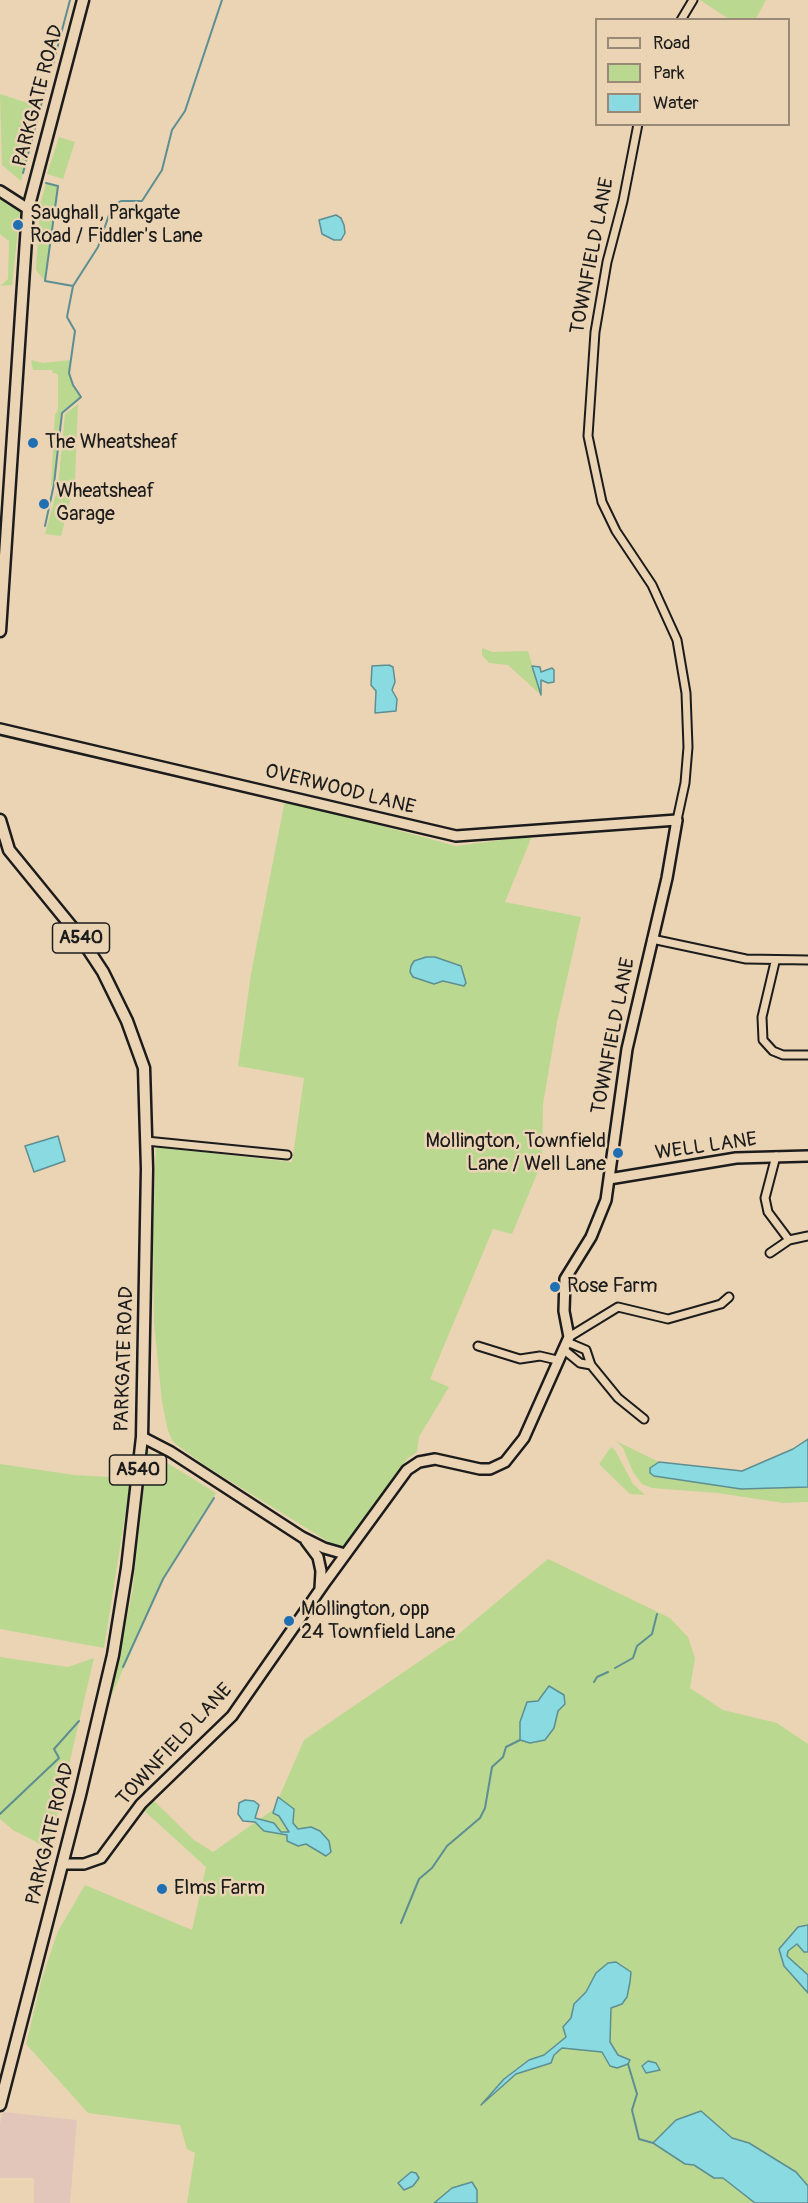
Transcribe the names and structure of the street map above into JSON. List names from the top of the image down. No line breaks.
{"streets":{"main road":["PARKGATE ROAD","A540"],"street":["TOWNFIELD LANE","OVERWOOD LANE","WELL LANE"]},"crossings":[["PARKGATE ROAD","TOWNFIELD LANE"],["TOWNFIELD LANE","OVERWOOD LANE"],["TOWNFIELD LANE","WELL LANE"]],"places":["Saughall, Parkgate Road / Fiddler's Lane","The Wheatsheaf","Wheatsheaf Garage","Mollington, Townfield Lane / Well Lane","Rose Farm","Mollington, opp 24 Townfield Lane","Elms Farm"],"legend":["Road","Park","Water"]}
